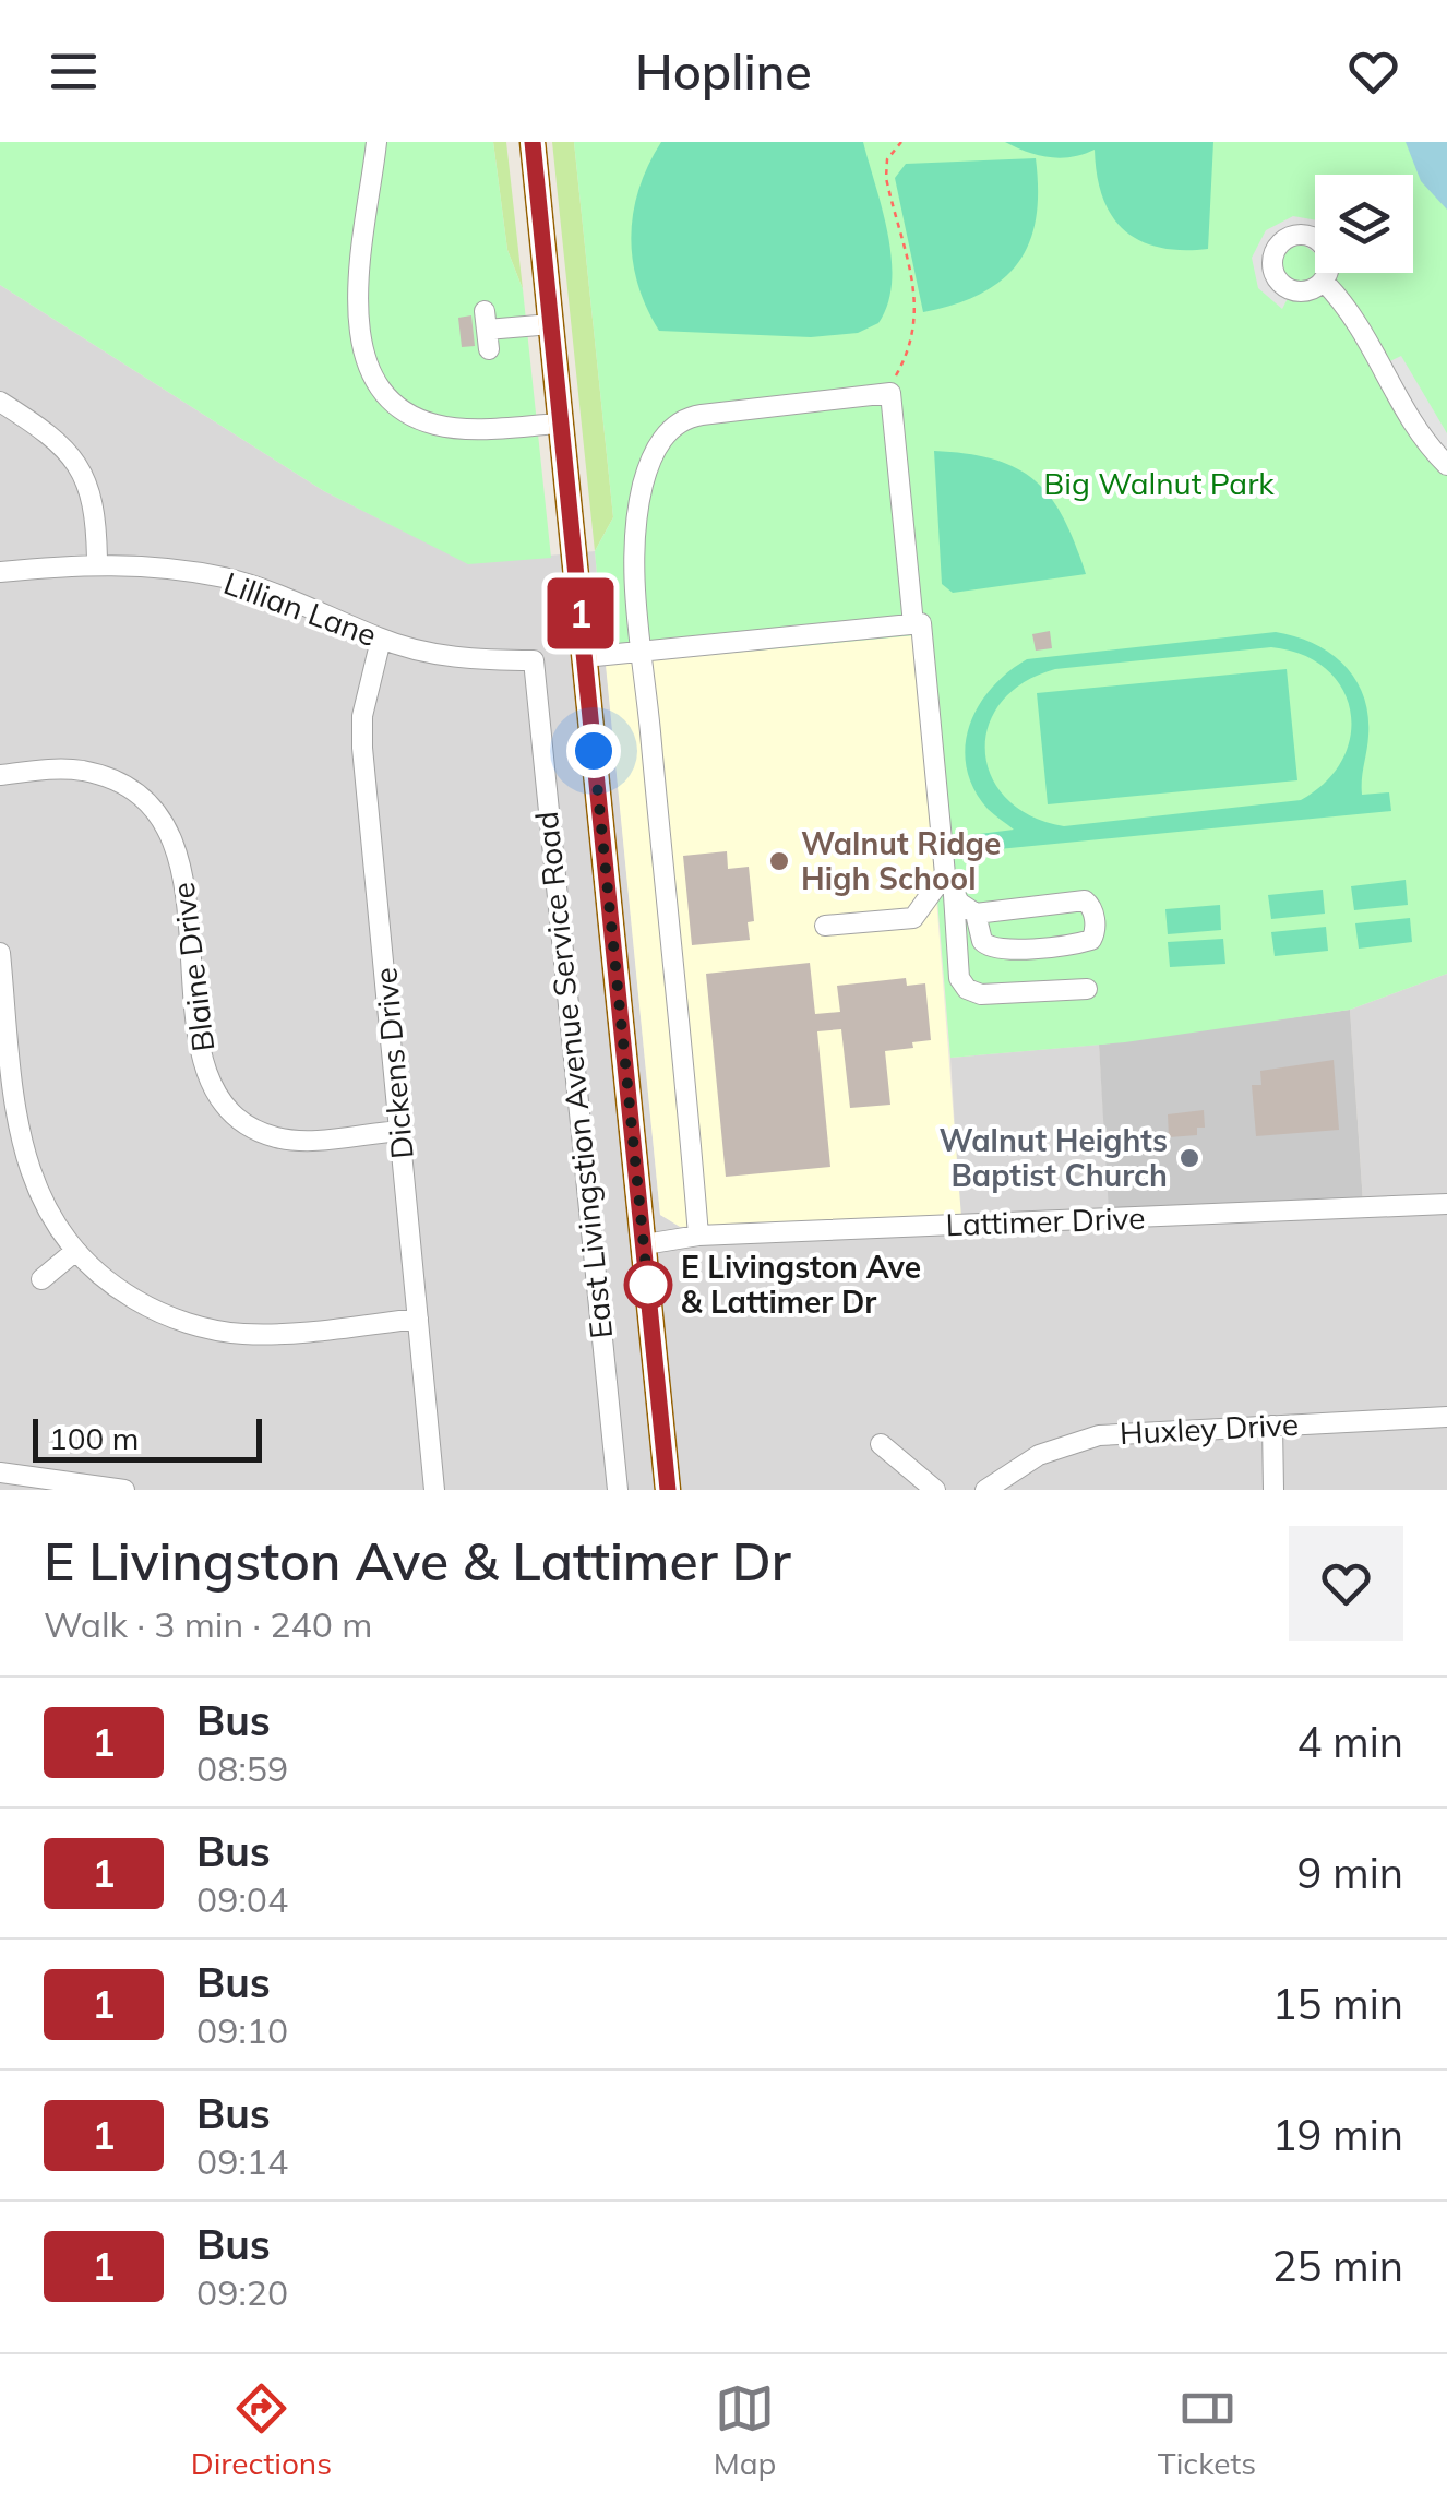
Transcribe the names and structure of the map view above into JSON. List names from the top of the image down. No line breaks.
{"streets":{"street":["Lillian Lane","Blaine Drive","Dickens Drive","East Livingstion Avenue Service Road","Lattimer Drive","Huxley Drive"]},"crossings":[["Lillian Lane","Dickens Drive"],["Lillian Lane","East Livingstion Avenue Service Road"],["Blaine Drive","Dickens Drive"]],"parks":["Big Walnut Park"],"places":["Walnut Ridge High School","Walnut Heights Baptist Church","E Livingston Ave & Lattimer Dr"],"lines":["bus line 1"],"scale_bar":"100 m","page":{"header":"Hopline","on_map":"1","scale":"100 m","heading":["E Livingston Ave & Lattimer Dr","Walk · 3 min · 240 m"],"list":[{"mark":"1","name":"Bus","note":"08:59","value":"4 min"},{"mark":"1","name":"Bus","note":"09:04","value":"9 min"},{"mark":"1","name":"Bus","note":"09:10","value":"15 min"},{"mark":"1","name":"Bus","note":"09:14","value":"19 min"},{"mark":"1","name":"Bus","note":"09:20","value":"25 min"}],"tabs":["Directions","Map","Tickets"]}}
